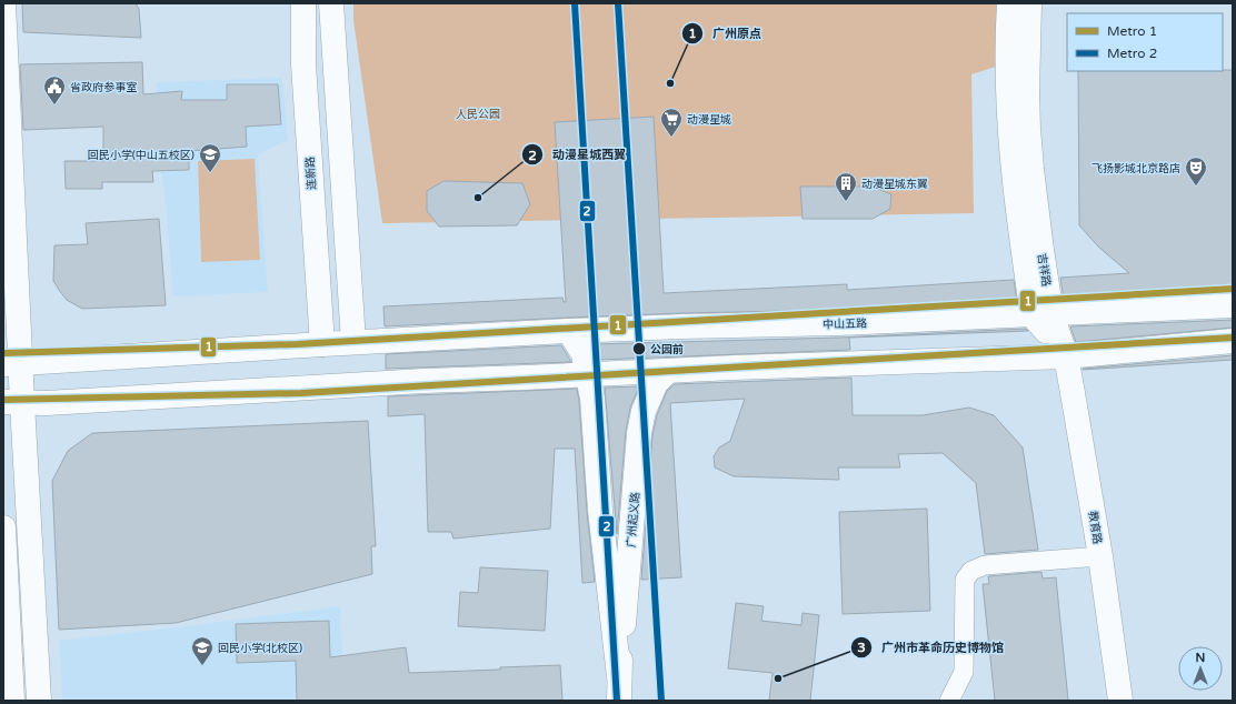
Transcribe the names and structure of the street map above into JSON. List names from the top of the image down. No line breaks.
{"streets":{"main road":["连新路","吉祥路","中山五路","广州起义路","教育路"]},"crossings":[["连新路","中山五路"],["吉祥路","中山五路"],["吉祥路","教育路"],["中山五路","广州起义路"]],"parks":["人民公园"],"places":{"other":["广州原点","动漫星城西翼","公园前","广州市革命历史博物馆"],"public building":["省政府参事室"],"supermarket":["动漫星城"],"school or university":["回民小学(中山五校区)","回民小学(北校区)"],"theatre":["飞扬影城北京路店"],"building":["动漫星城东翼"]},"lines":["metro line 2","metro line 1"],"legend":["Metro 1","Metro 2"],"north":"top"}
